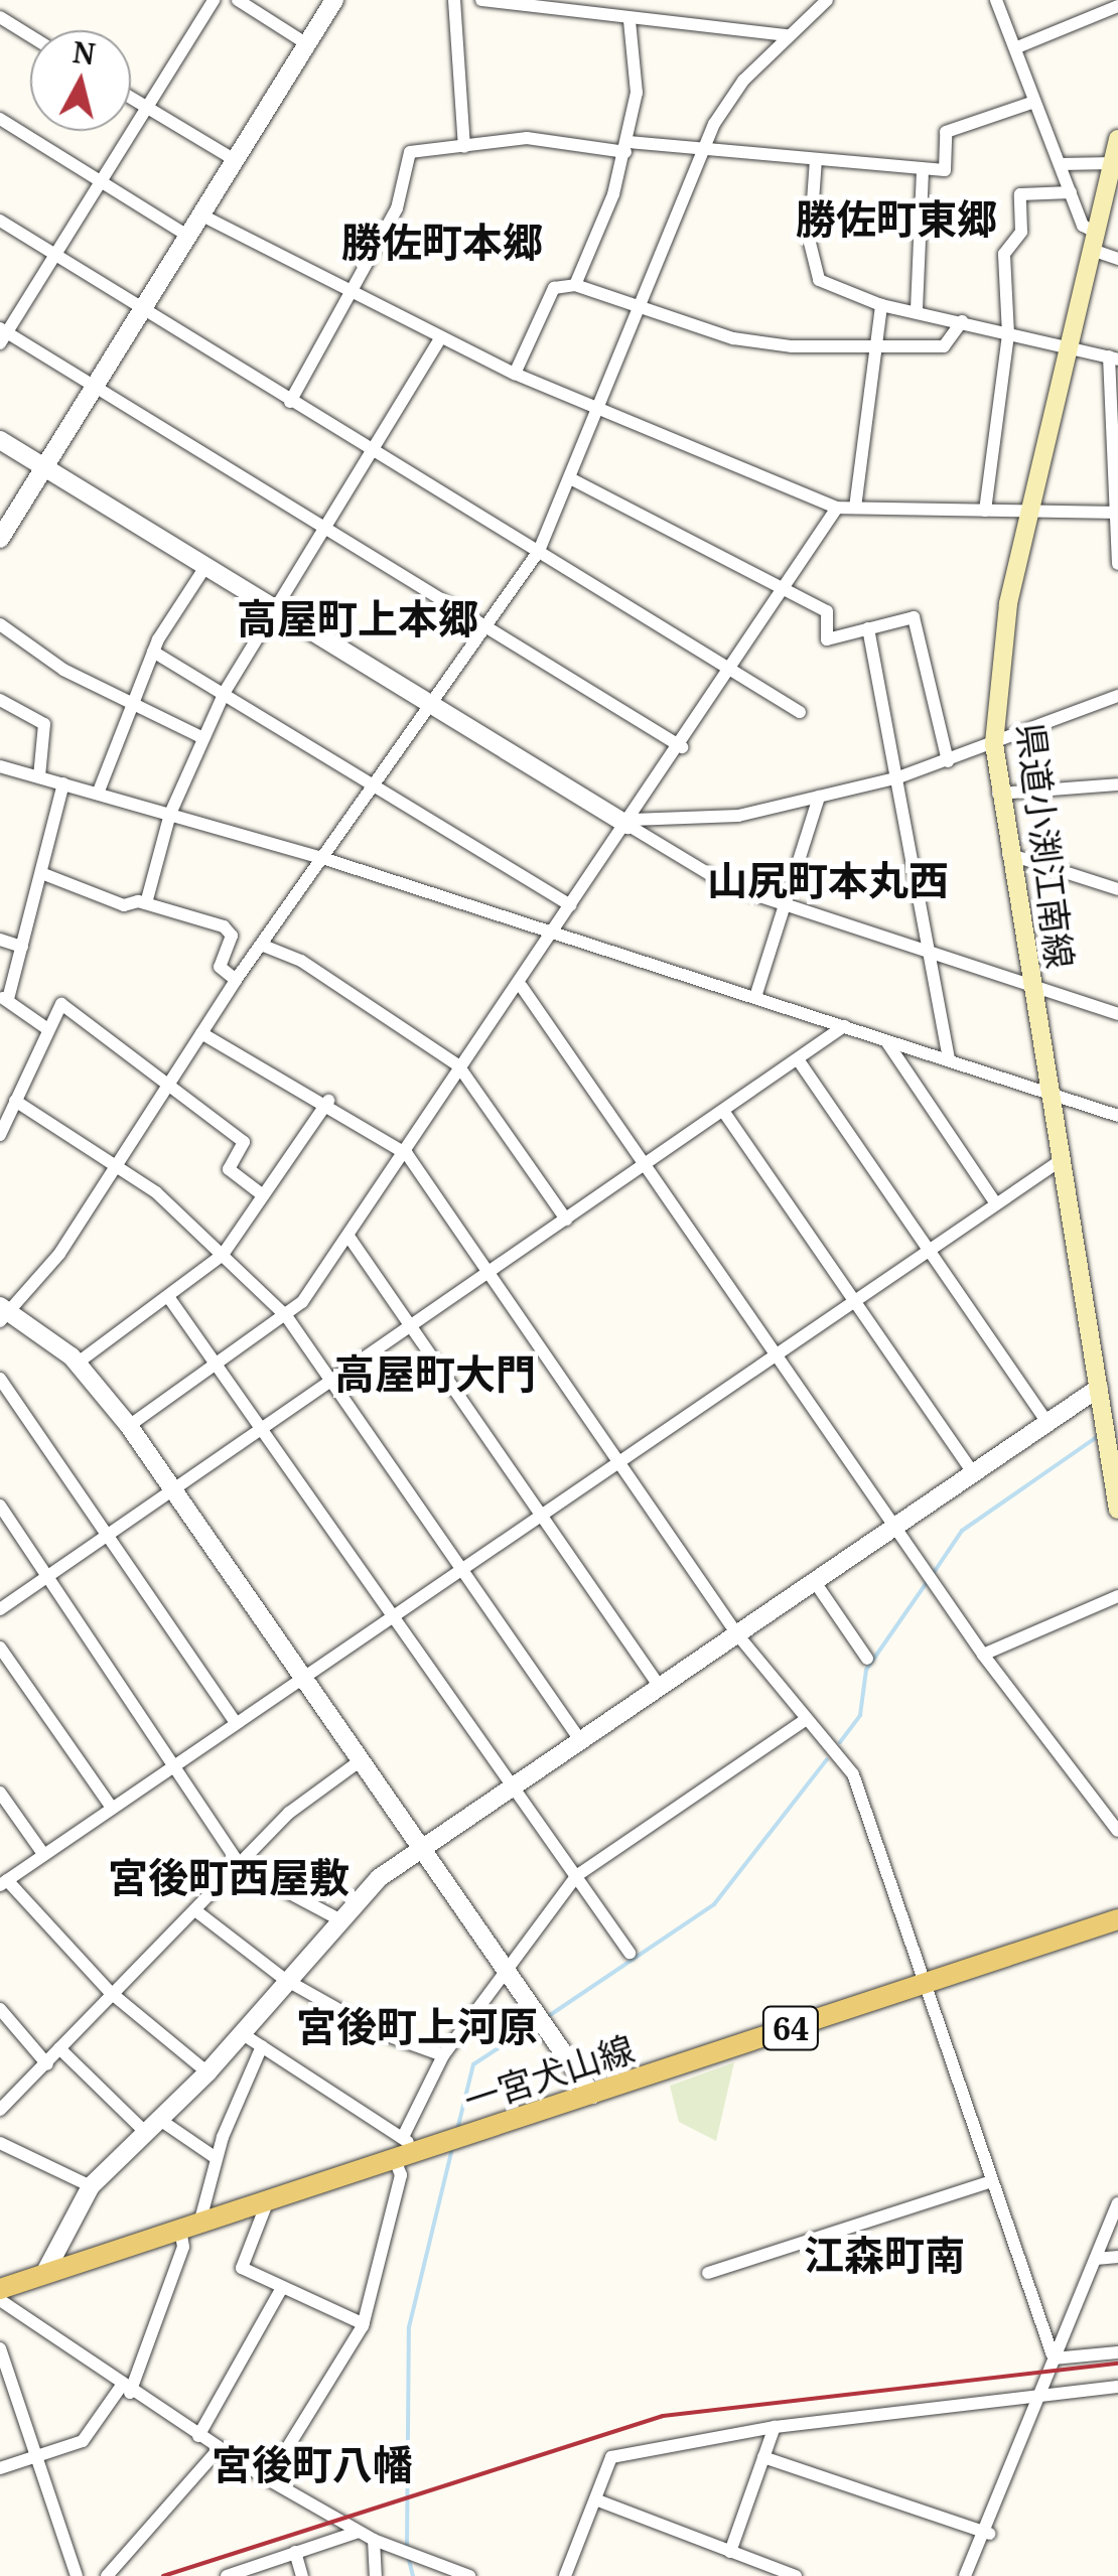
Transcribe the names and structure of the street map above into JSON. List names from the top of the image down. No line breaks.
{"streets":{"main road":["県道小渕江南線","64","一宮犬山線"]},"districts":["勝佐町東郷","勝佐町本郷","高屋町上本郷","山尻町本丸西","高屋町大門","宮後町西屋敷","宮後町上河原","江森町南","宮後町八幡"],"north":"top"}
